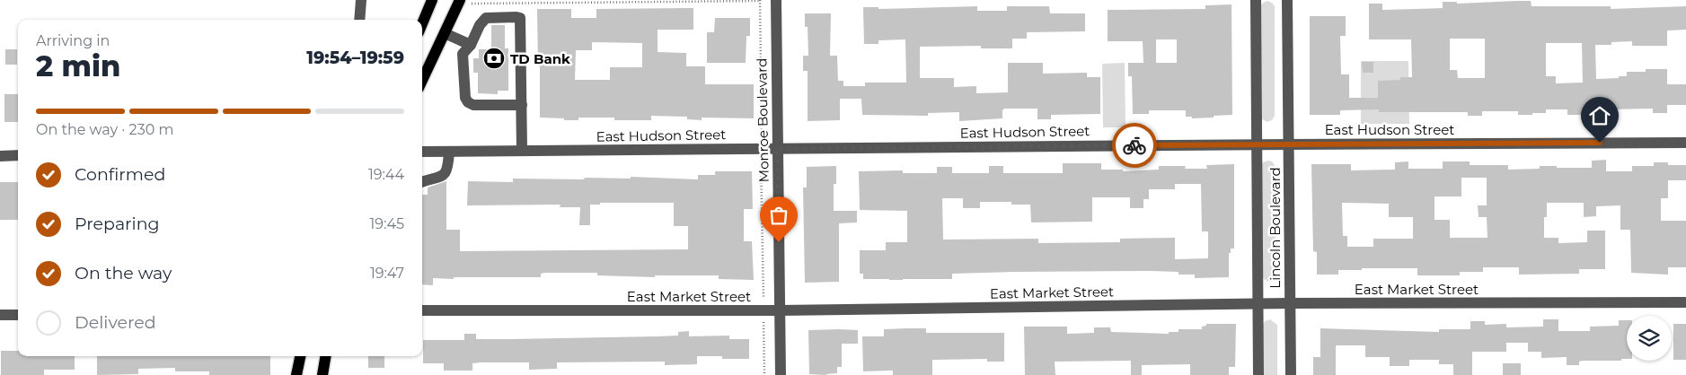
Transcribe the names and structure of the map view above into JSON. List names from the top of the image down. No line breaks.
{"streets":{"street":["Monroe Boulevard","East Hudson Street","Lincoln Boulevard","East Market Street"]},"crossings":[["Monroe Boulevard","East Hudson Street"],["Monroe Boulevard","East Market Street"],["East Hudson Street","Lincoln Boulevard"],["Lincoln Boulevard","East Market Street"]],"places":{"bank":["TD Bank"]},"page":{"heading":["2 min","Arriving in","19:54–19:59"],"bar":"On the way · 230 m","list":[["Confirmed","19:44"],["Preparing","19:45"],["On the way","19:47"],"Delivered"]}}
